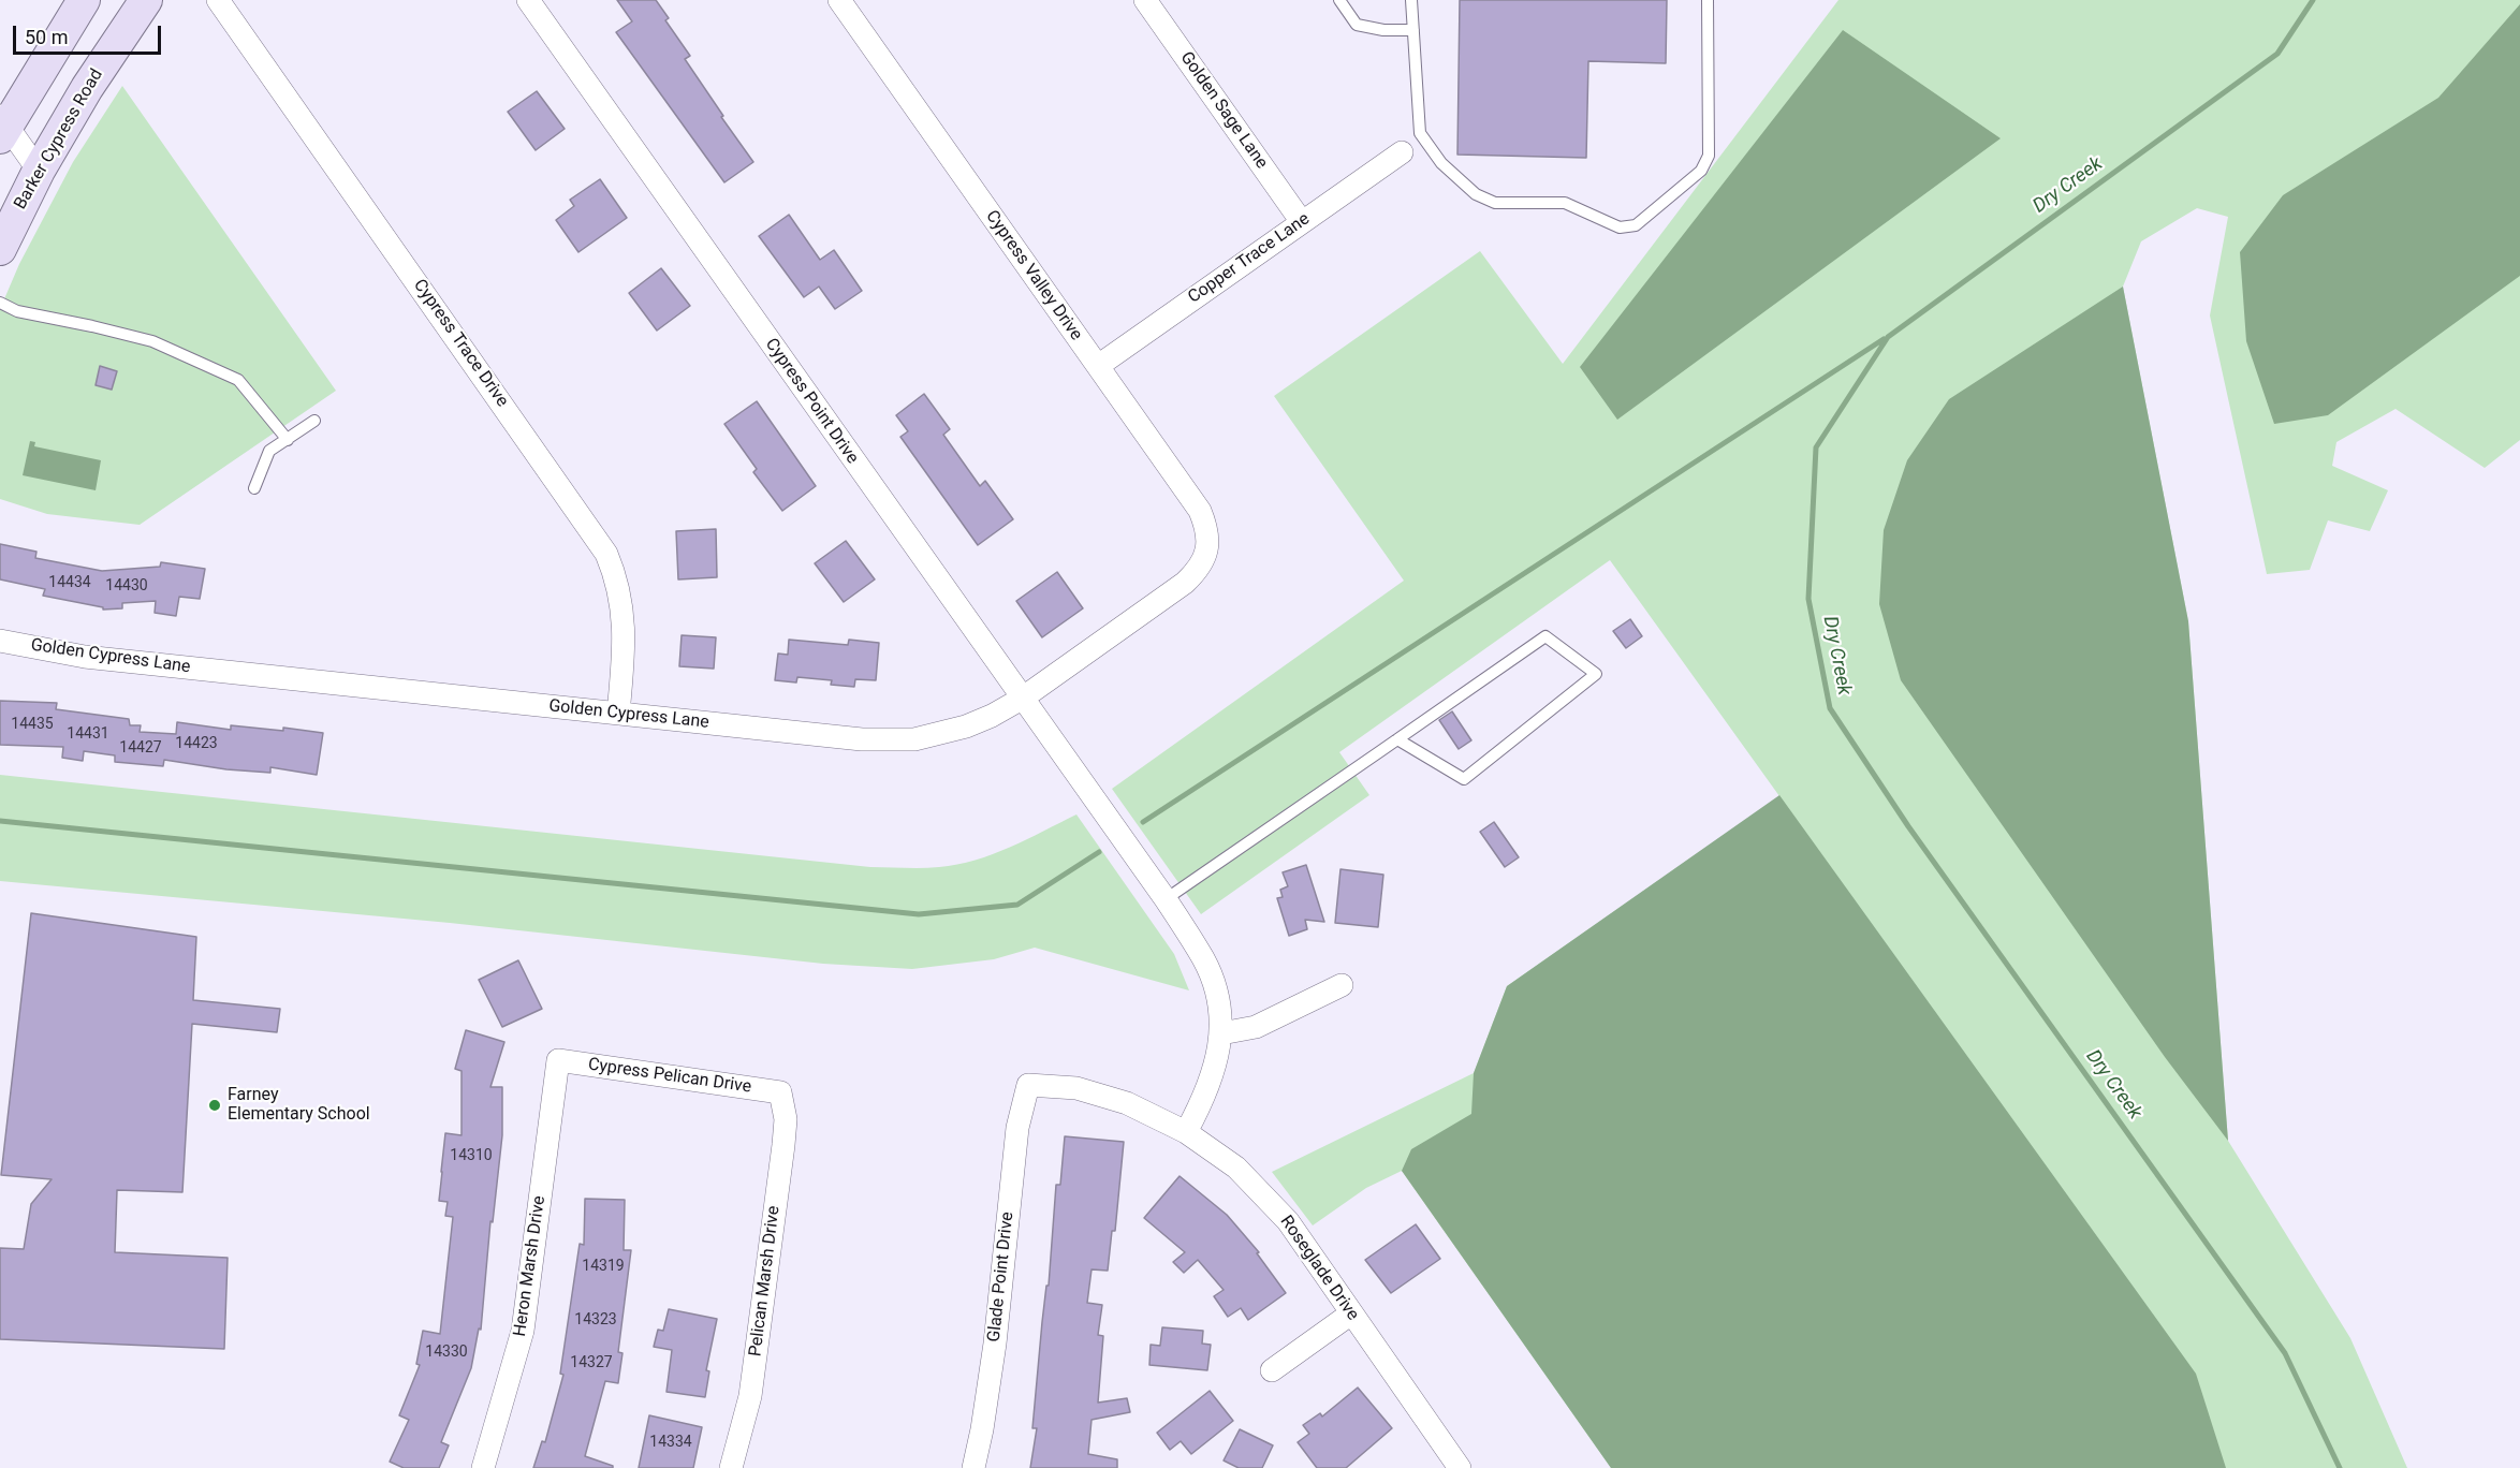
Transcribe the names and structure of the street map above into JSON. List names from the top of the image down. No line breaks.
{"streets":{"main road":["Barker Cypress Road"],"street":["Golden Sage Lane","Copper Trace Lane","Cypress Valley Drive","Cypress Trace Drive","Cypress Point Drive","Golden Cypress Lane","Cypress Pelican Drive","Heron Marsh Drive","Roseglade Drive","Glade Point Drive","Pelican Marsh Drive"]},"crossings":[["Golden Sage Lane","Copper Trace Lane"],["Copper Trace Lane","Cypress Valley Drive"],["Cypress Valley Drive","Golden Cypress Lane"],["Cypress Trace Drive","Golden Cypress Lane"],["Cypress Point Drive","Golden Cypress Lane"],["Cypress Pelican Drive","Heron Marsh Drive"],["Cypress Pelican Drive","Pelican Marsh Drive"],["Roseglade Drive","Glade Point Drive"]],"water":["Dry Creek"],"places":["Farney Elementary School"],"house_numbers":["14434","14430","14435","14431","14423","14427","14310","14319","14323","14330","14327","14334"],"scale_bar":"50 m"}
